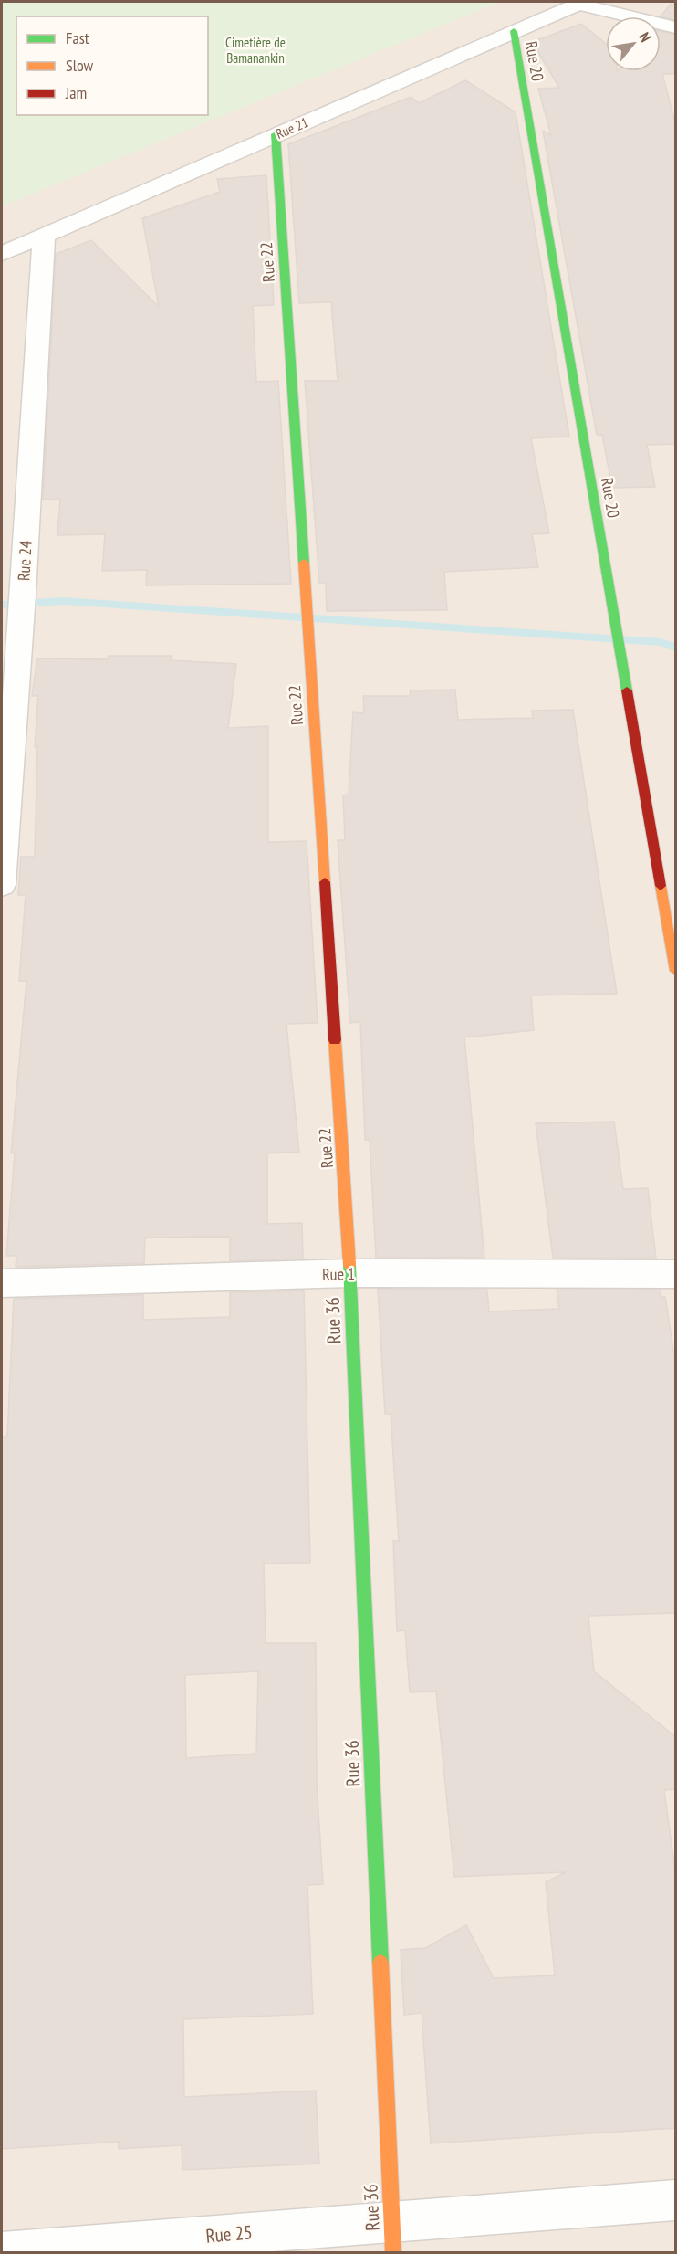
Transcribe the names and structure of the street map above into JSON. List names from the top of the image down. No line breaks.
{"streets":{"street":["Rue 20","Rue 21","Rue 22","Rue 24","Rue 1","Rue 36","Rue 25"]},"crossings":[["Rue 20","Rue 21"],["Rue 21","Rue 22"],["Rue 21","Rue 24"],["Rue 22","Rue 1"],["Rue 22","Rue 36"],["Rue 1","Rue 36"],["Rue 36","Rue 25"]],"parks":["Cimetière de Bamanankin"],"legend":["Fast","Slow","Jam"],"north":"top right"}
